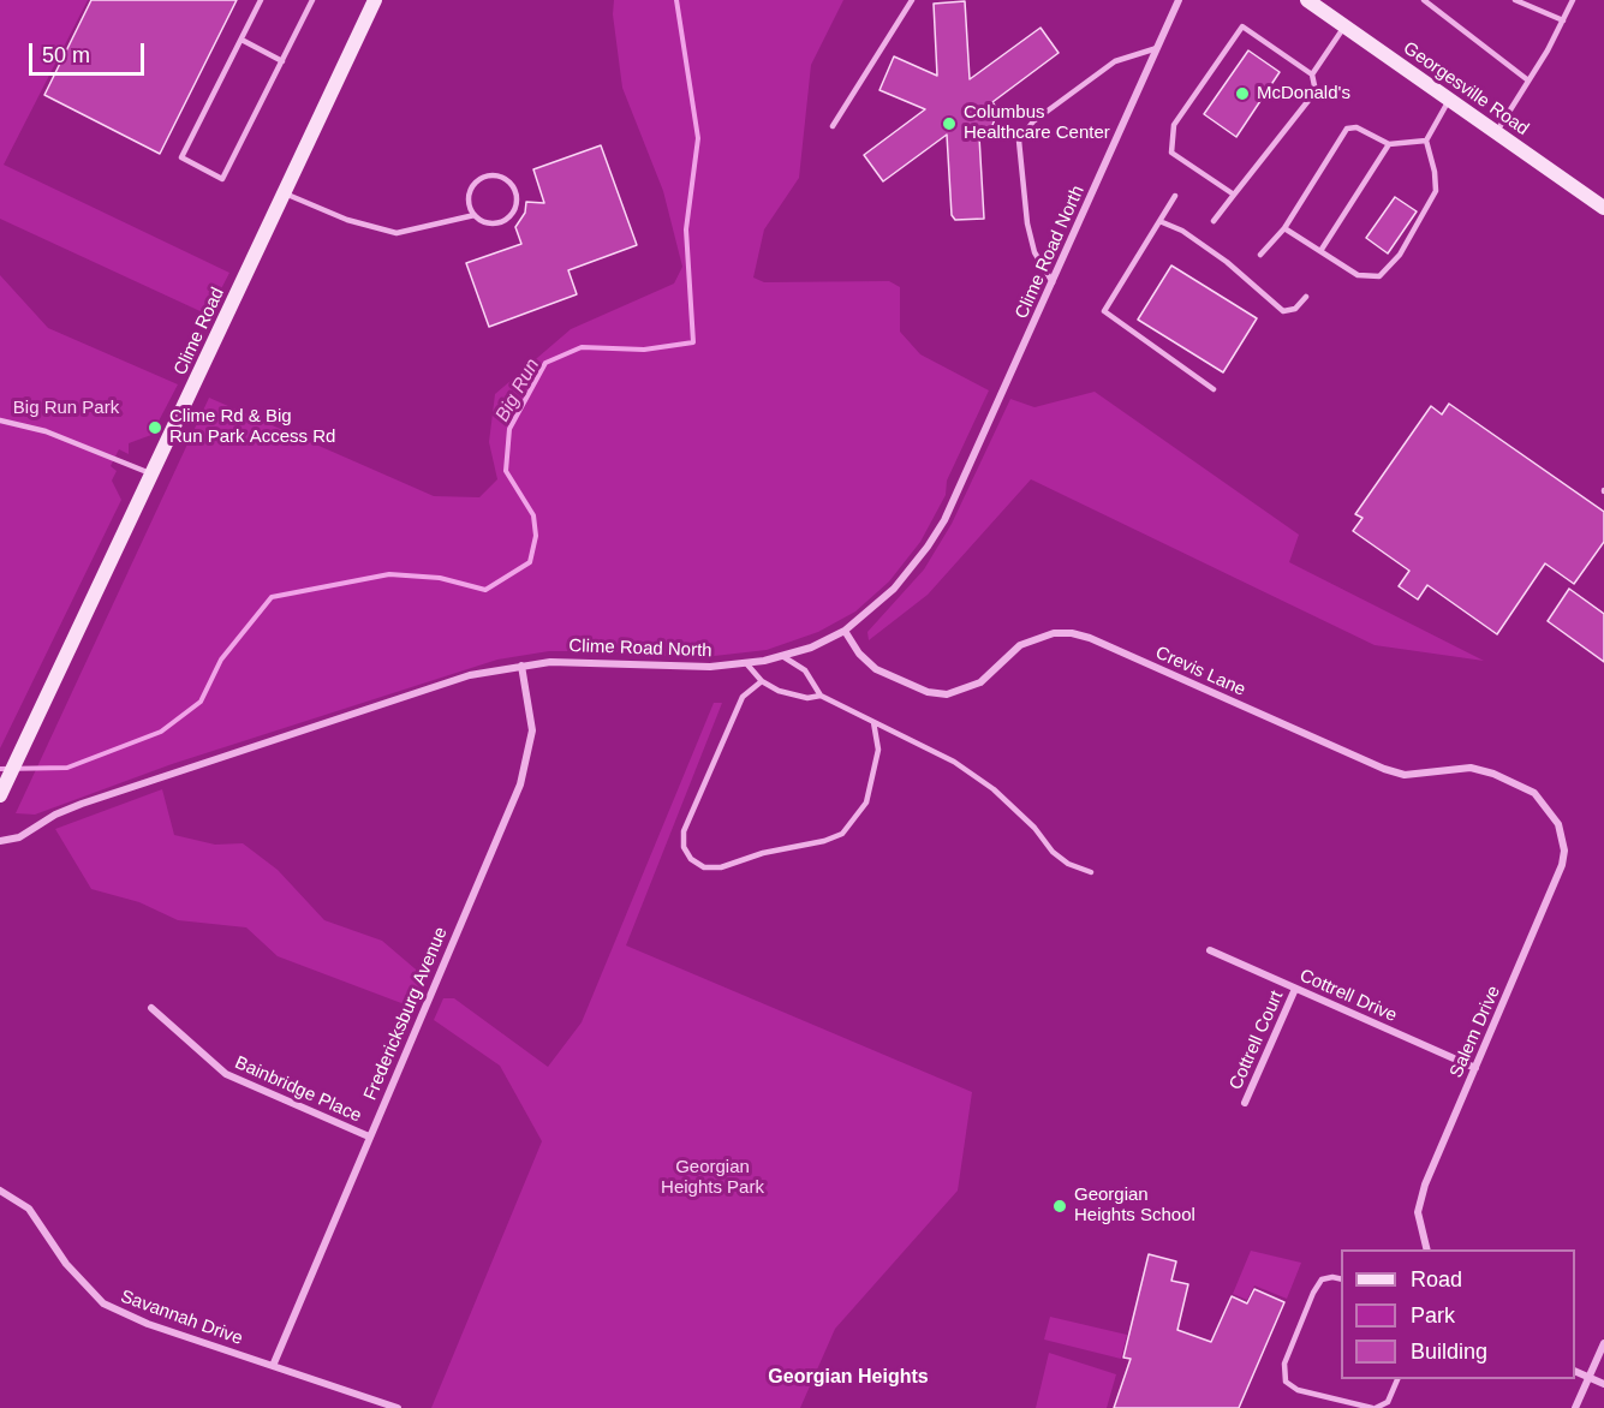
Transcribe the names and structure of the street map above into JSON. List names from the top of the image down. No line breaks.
{"streets":{"main road":["Georgesville Road","Clime Road"],"street":["Clime Road North","Crevis Lane","Cottrell Drive","Fredericksburg Avenue","Salem Drive","Cottrell Court","Bainbridge Place","Savannah Drive"]},"crossings":[["Clime Road North","Crevis Lane"],["Clime Road North","Fredericksburg Avenue"],["Crevis Lane","Salem Drive"],["Cottrell Drive","Salem Drive"],["Cottrell Drive","Cottrell Court"],["Fredericksburg Avenue","Bainbridge Place"],["Fredericksburg Avenue","Savannah Drive"]],"districts":["Georgian Heights"],"water":["Big Run"],"parks":["Big Run Park","Georgian Heights Park"],"places":["McDonald's","Columbus Healthcare Center","Clime Rd & Big Run Park Access Rd","Georgian Heights School"],"legend":["Road","Park","Building"],"scale_bar":"50 m"}
